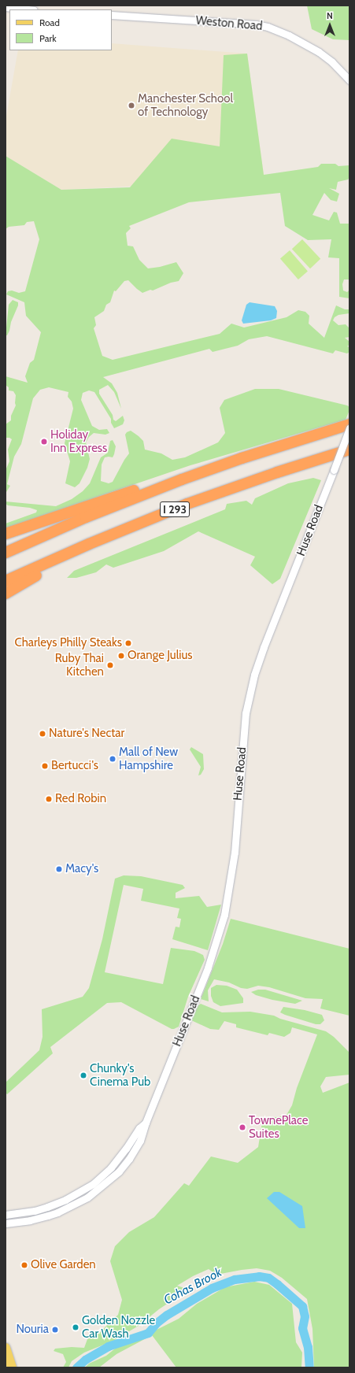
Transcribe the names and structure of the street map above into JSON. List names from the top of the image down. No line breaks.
{"streets":{"highway":["I 293"],"street":["Weston Road","Huse Road"]},"water":["Cohas Brook"],"places":["Manchester School of Technology","Holiday Inn Express","Charleys Philly Steaks","Orange Julius","Ruby Thai Kitchen","Nature's Nectar","Mall of New Hampshire","Bertucci's","Red Robin","Macy's","Chunky's Cinema Pub","TownePlace Suites","Olive Garden","Golden Nozzle Car Wash","Nouria"],"legend":["Road","Park"],"north":"top"}
